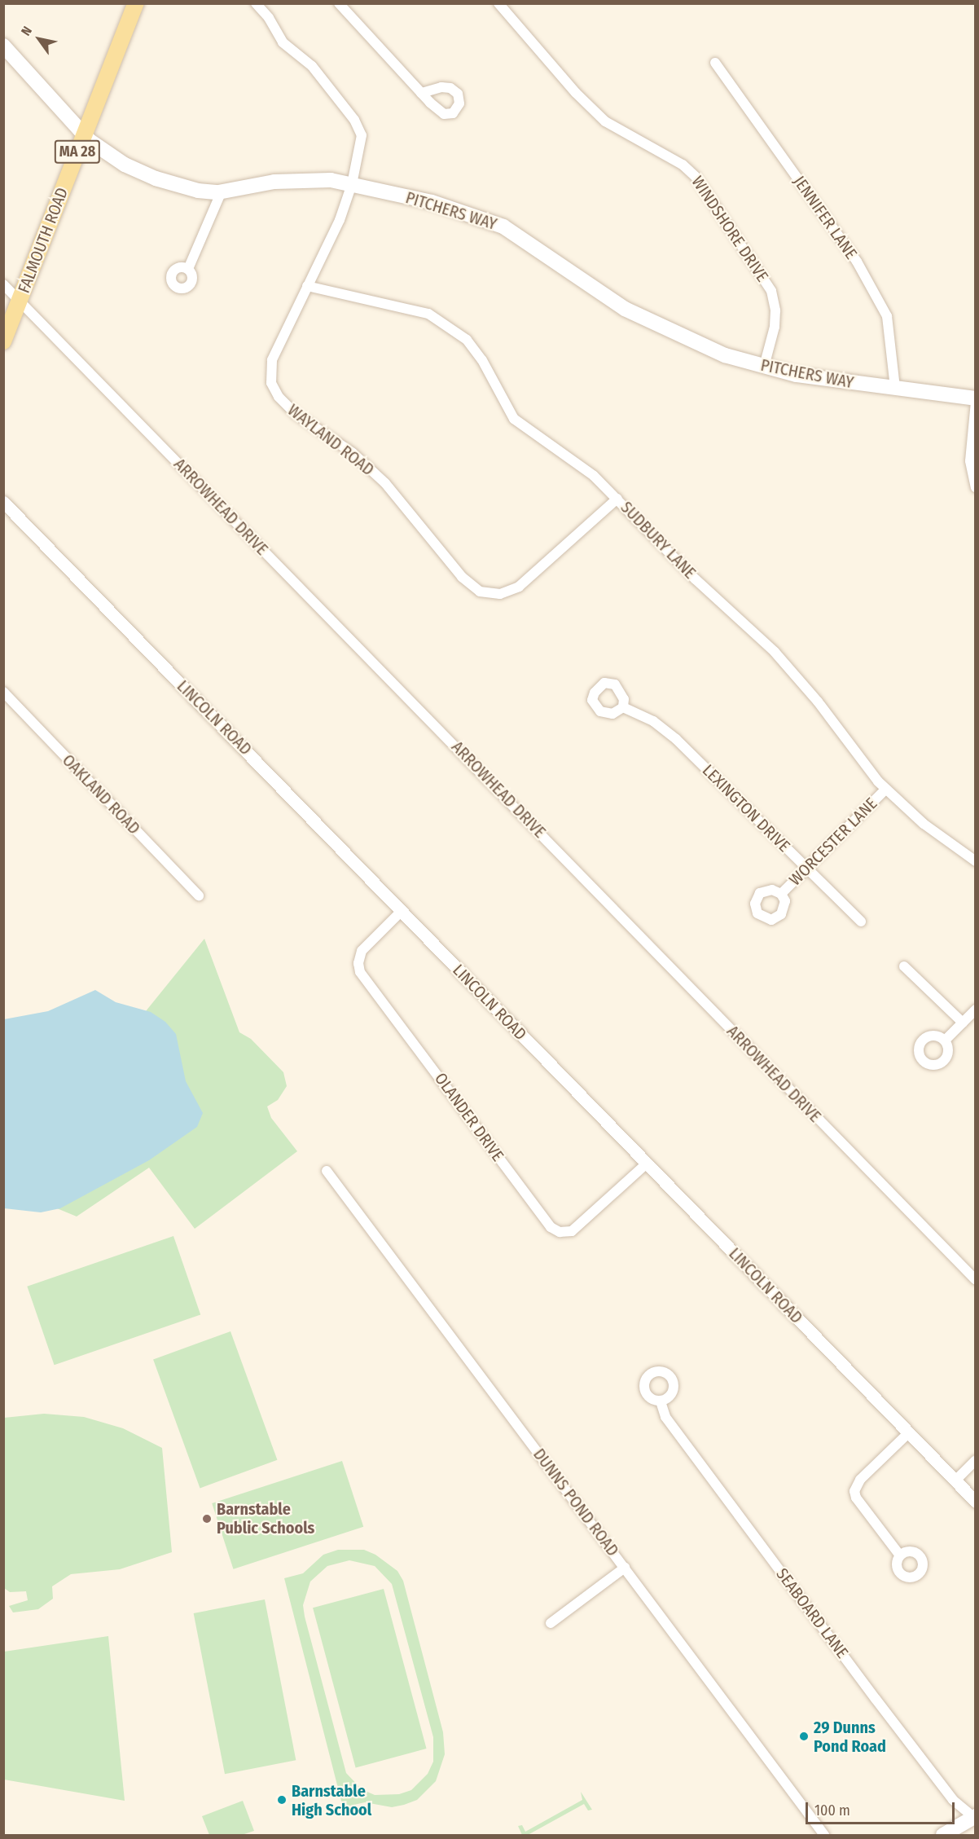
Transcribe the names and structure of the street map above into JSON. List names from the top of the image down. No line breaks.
{"streets":{"main road":["MA 28","PITCHERS WAY","FALMOUTH ROAD"],"street":["JENNIFER LANE","WINDSHORE DRIVE","WAYLAND ROAD","ARROWHEAD DRIVE","SUDBURY LANE","LINCOLN ROAD","OAKLAND ROAD","LEXINGTON DRIVE","WORCESTER LANE","OLANDER DRIVE","DUNNS POND ROAD","SEABOARD LANE"]},"crossings":[["PITCHERS WAY","JENNIFER LANE"],["PITCHERS WAY","WINDSHORE DRIVE"],["PITCHERS WAY","FALMOUTH ROAD"],["PITCHERS WAY","WAYLAND ROAD"],["FALMOUTH ROAD","ARROWHEAD DRIVE"],["WAYLAND ROAD","SUDBURY LANE"],["SUDBURY LANE","WORCESTER LANE"],["LINCOLN ROAD","OLANDER DRIVE"],["LEXINGTON DRIVE","WORCESTER LANE"]],"places":["Barnstable Public Schools","29 Dunns Pond Road","Barnstable High School"],"scale_bar":"100 m","north":"top left"}
